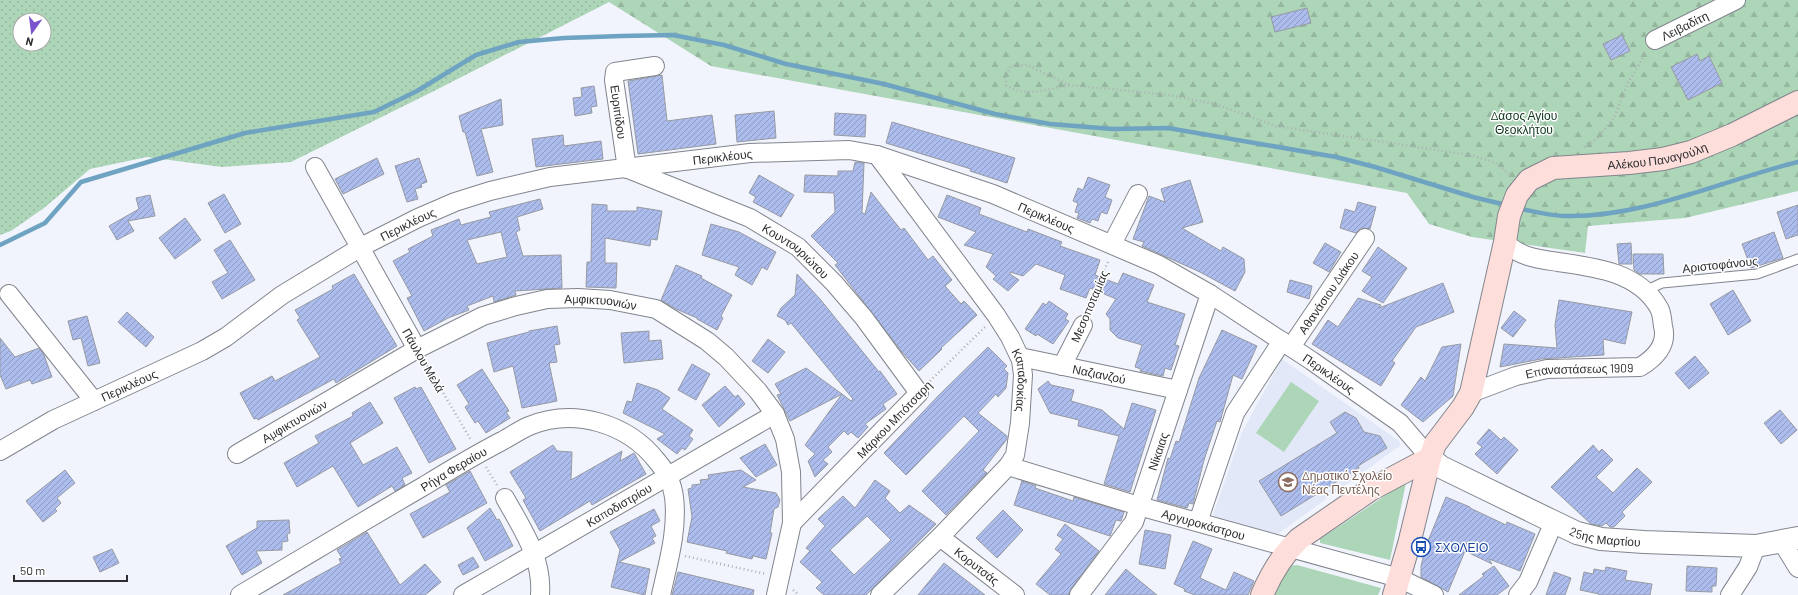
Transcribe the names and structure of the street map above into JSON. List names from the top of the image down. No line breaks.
{"streets":{"main road":["Αλέκου Παναγούλη"],"street":["Λειβαδίτη","Ευριπίδου","Περικλέους","Κουντουριώτου","Αθανάσιου Διάκου","Αμφικτυονιών","Μεσοποταμίας","Πάυλου Μελά","Επαναστάσεως 1909","Ναζιανζού","Καπαδοκίας","Μάρκου Μπότσαρη","Νίκαιας","Ρήγα Φεραίου","Καποδιστρίου","Αργυροκάστρου","25ης Μαρτίου","Κορυτσάς"],"lane":["Αριστοφάνους"]},"crossings":[["Ευριπίδου","Περικλέους"],["Ευριπίδου","Κουντουριώτου"],["Περικλέους","Κουντουριώτου"],["Περικλέους","Αθανάσιου Διάκου"],["Περικλέους","Μεσοποταμίας"],["Περικλέους","Πάυλου Μελά"],["Περικλέους","Καπαδοκίας"],["Περικλέους","Νίκαιας"],["Περικλέους","25ης Μαρτίου"],["Κουντουριώτου","Μάρκου Μπότσαρη"],["Αριστοφάνους","Επαναστάσεως 1909"],["Αθανάσιου Διάκου","Αργυροκάστρου"],["Αμφικτυονιών","Πάυλου Μελά"],["Αμφικτυονιών","Μάρκου Μπότσαρη"],["Αμφικτυονιών","Καποδιστρίου"],["Μεσοποταμίας","Ναζιανζού"],["Πάυλου Μελά","Ρήγα Φεραίου"],["Ναζιανζού","Καπαδοκίας"],["Ναζιανζού","Νίκαιας"],["Καπαδοκίας","Μάρκου Μπότσαρη"],["Καπαδοκίας","Αργυροκάστρου"],["Καπαδοκίας","Κορυτσάς"],["Νίκαιας","Αργυροκάστρου"],["Ρήγα Φεραίου","Καποδιστρίου"]],"parks":["Δάσος Αγίου Θεοκλήτου"],"places":{"school or university":["Δημοτικό Σχολείο Νέας Πεντέλης"],"bus stop":["ΣΧΟΛΕΙΟ"]},"scale_bar":"50 m","north":"bottom"}
